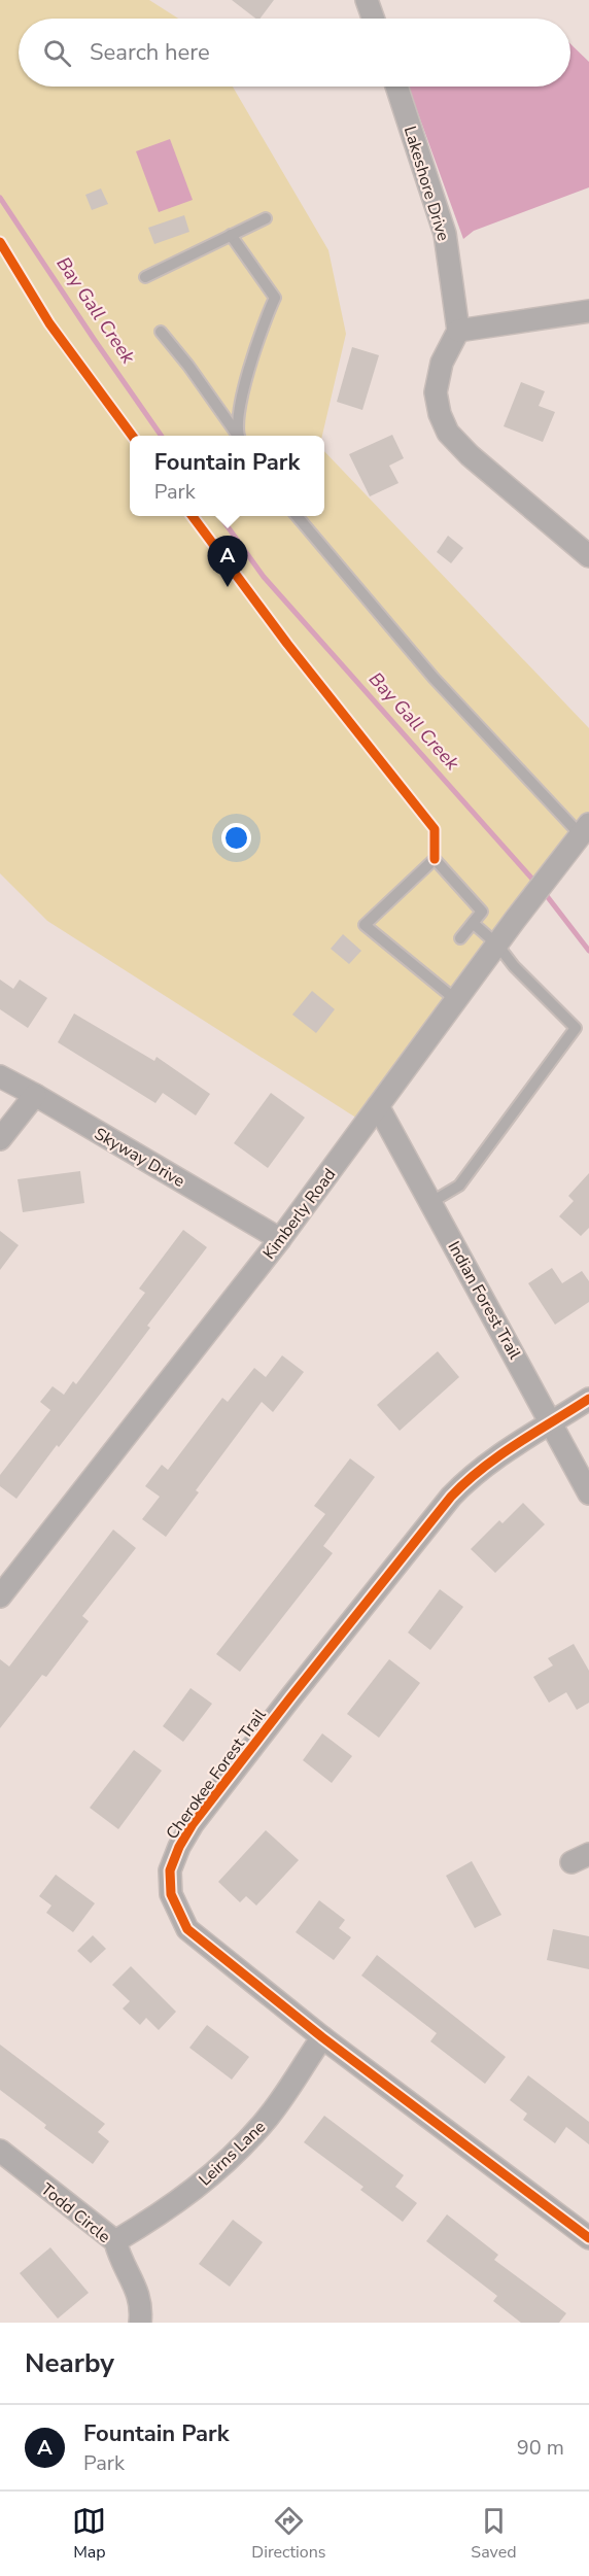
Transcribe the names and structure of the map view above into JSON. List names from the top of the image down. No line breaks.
{"streets":{"street":["Lakeshore Drive","Skyway Drive","Kimberly Road","Indian Forest Trail","Cherokee Forest Trail","Leirns Lane","Todd Circle"]},"crossings":[["Skyway Drive","Kimberly Road"],["Kimberly Road","Indian Forest Trail"],["Indian Forest Trail","Cherokee Forest Trail"],["Cherokee Forest Trail","Leirns Lane"],["Leirns Lane","Todd Circle"]],"water":["Bay Gall Creek"],"page":{"search":"Search here","popup":["Fountain Park","Park"],"pins":"A","heading":"Nearby","list":[{"mark":"A","name":"Fountain Park","note":"Park","value":"90 m"}],"nav":["Map","Directions","Saved"]}}
